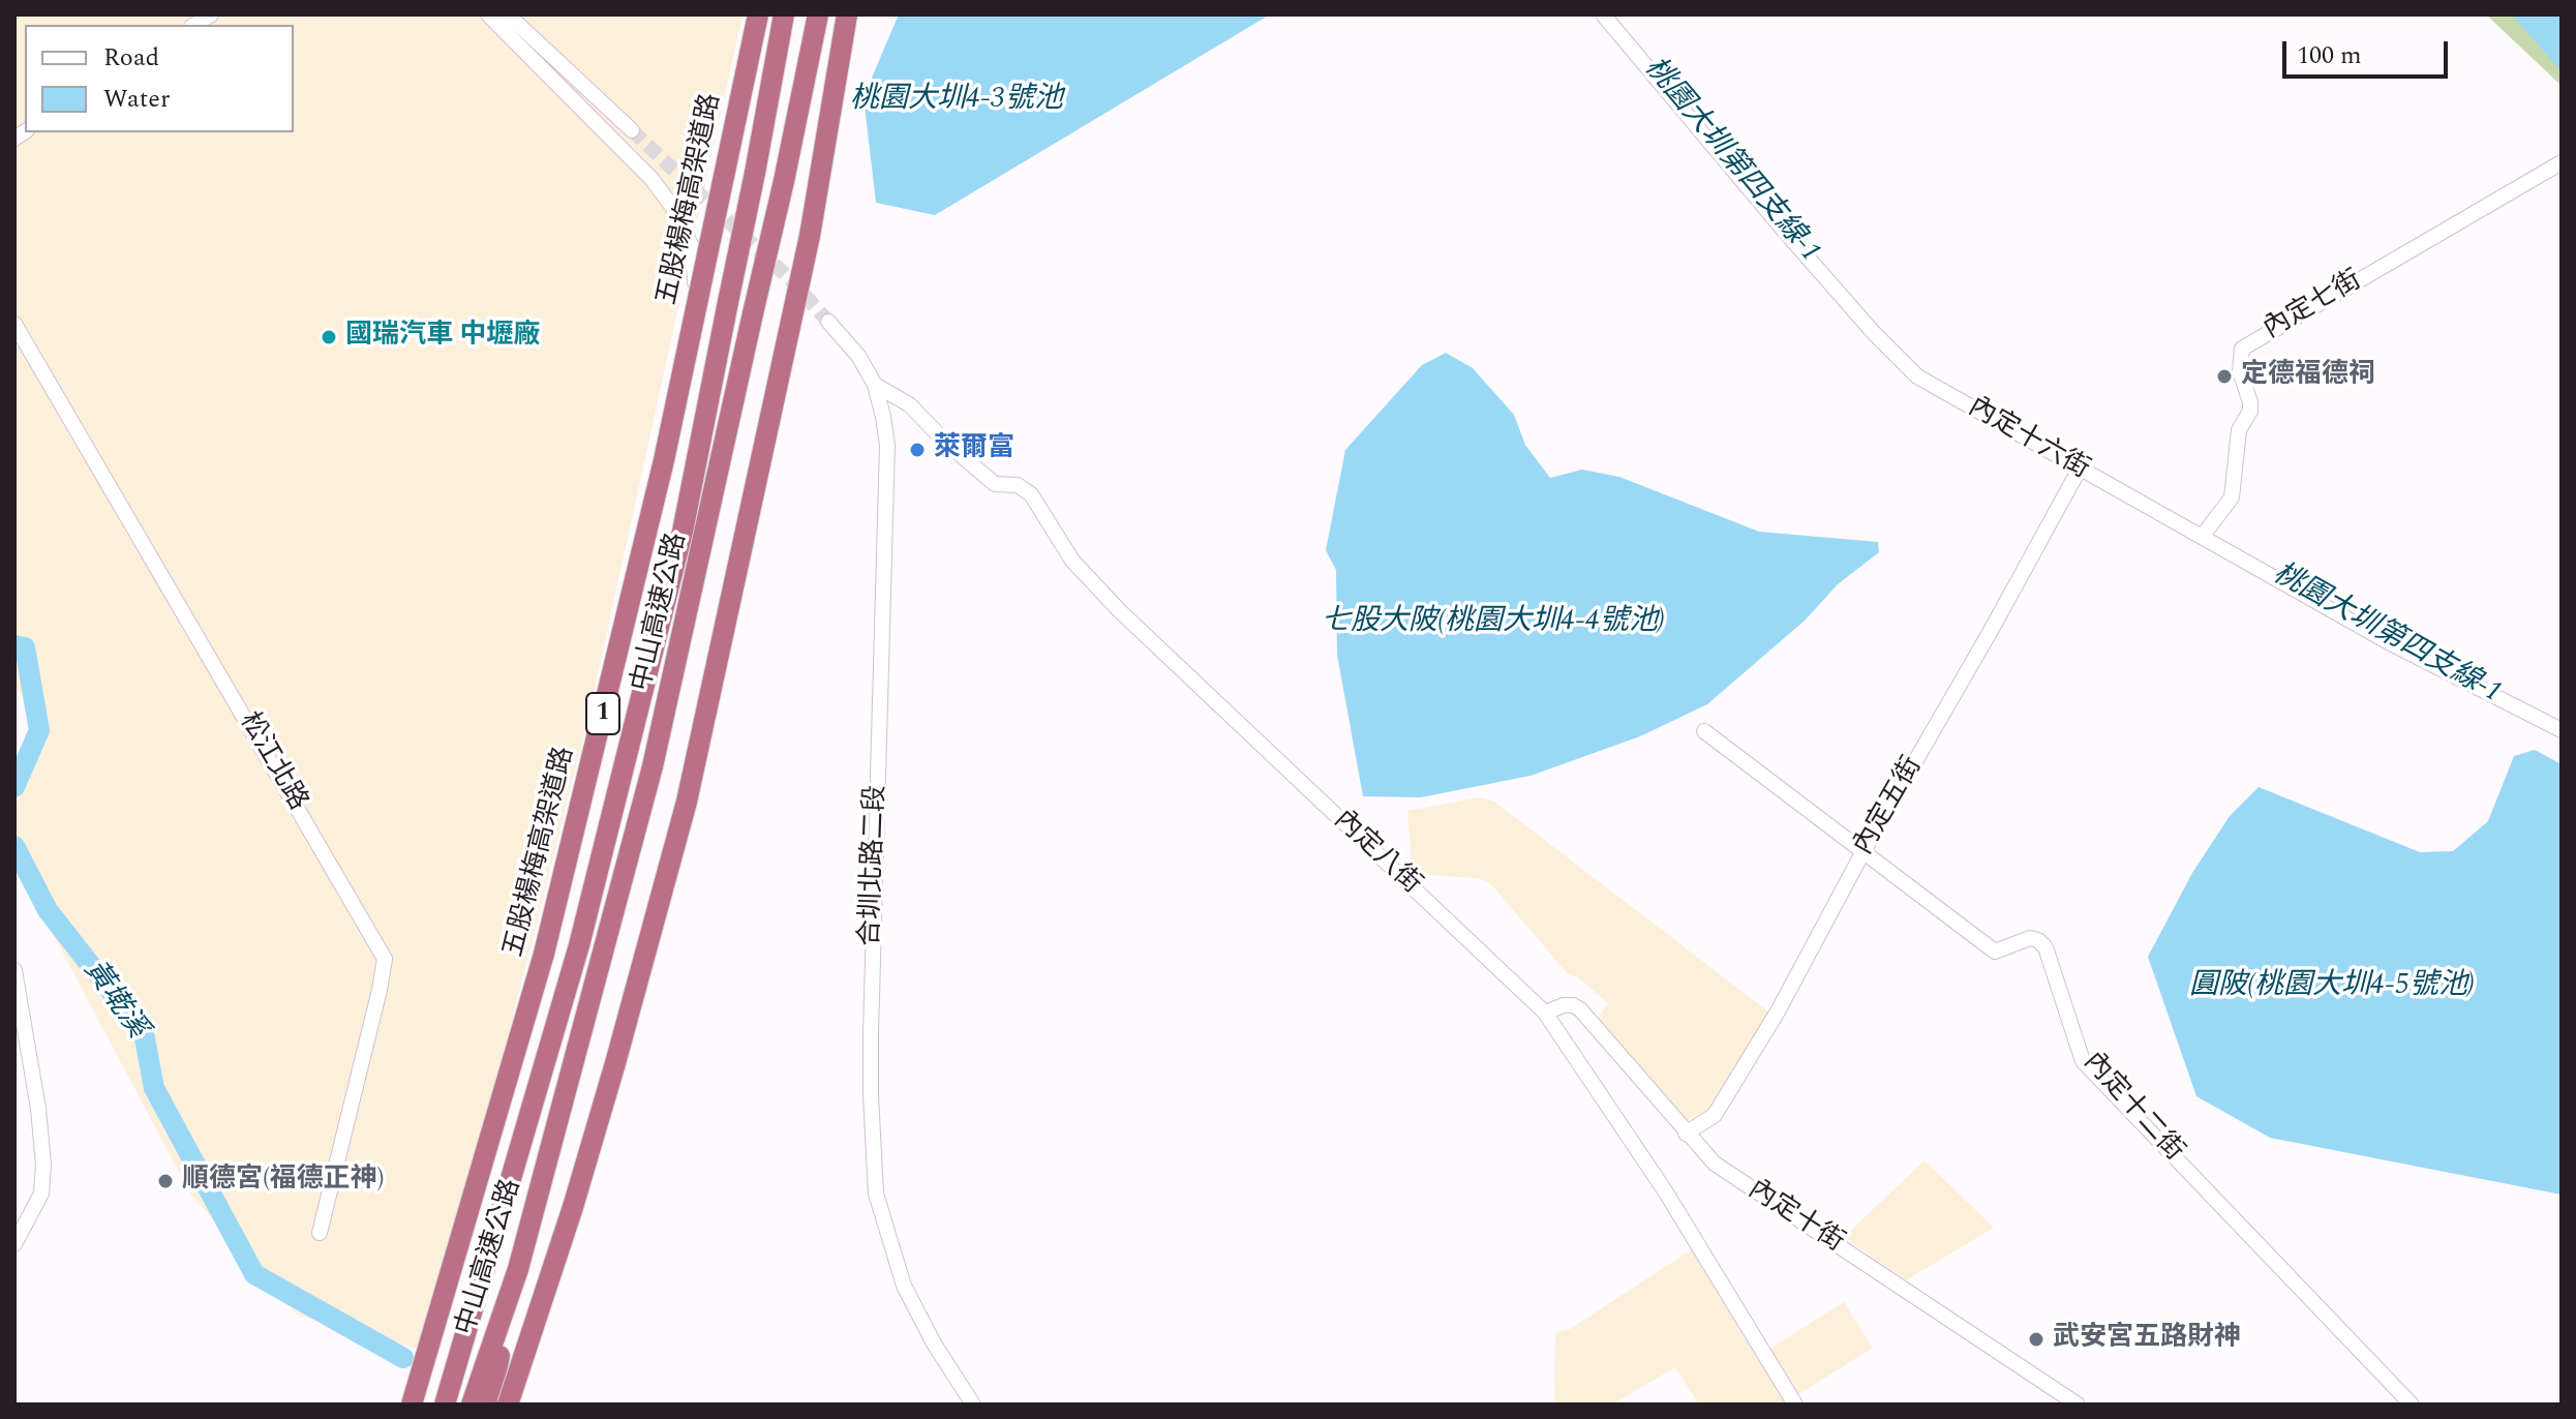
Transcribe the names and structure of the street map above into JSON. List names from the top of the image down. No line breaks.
{"streets":{"highway":["五股楊梅高架道路","中山高速公路","1"],"street":["內定七街","內定十六街","松江北路","內定五街","內定八街","合圳北路二段","內定十二街","內定十街"]},"crossings":[["內定七街","內定十六街"],["內定十六街","內定五街"],["內定五街","內定十二街"],["內定五街","內定十街"],["內定八街","合圳北路二段"],["內定八街","內定十街"]],"water":["桃園大圳4-3號池","桃園大圳第四支線-1","七股大陂(桃園大圳4-4號池)","圓陂(桃園大圳4-5號池)","黃墘溪"],"places":["國瑞汽車 中壢廠","定德福德祠","萊爾富","順德宮(福德正神)","武安宮五路財神"],"legend":["Road","Water"],"scale_bar":"100 m"}
